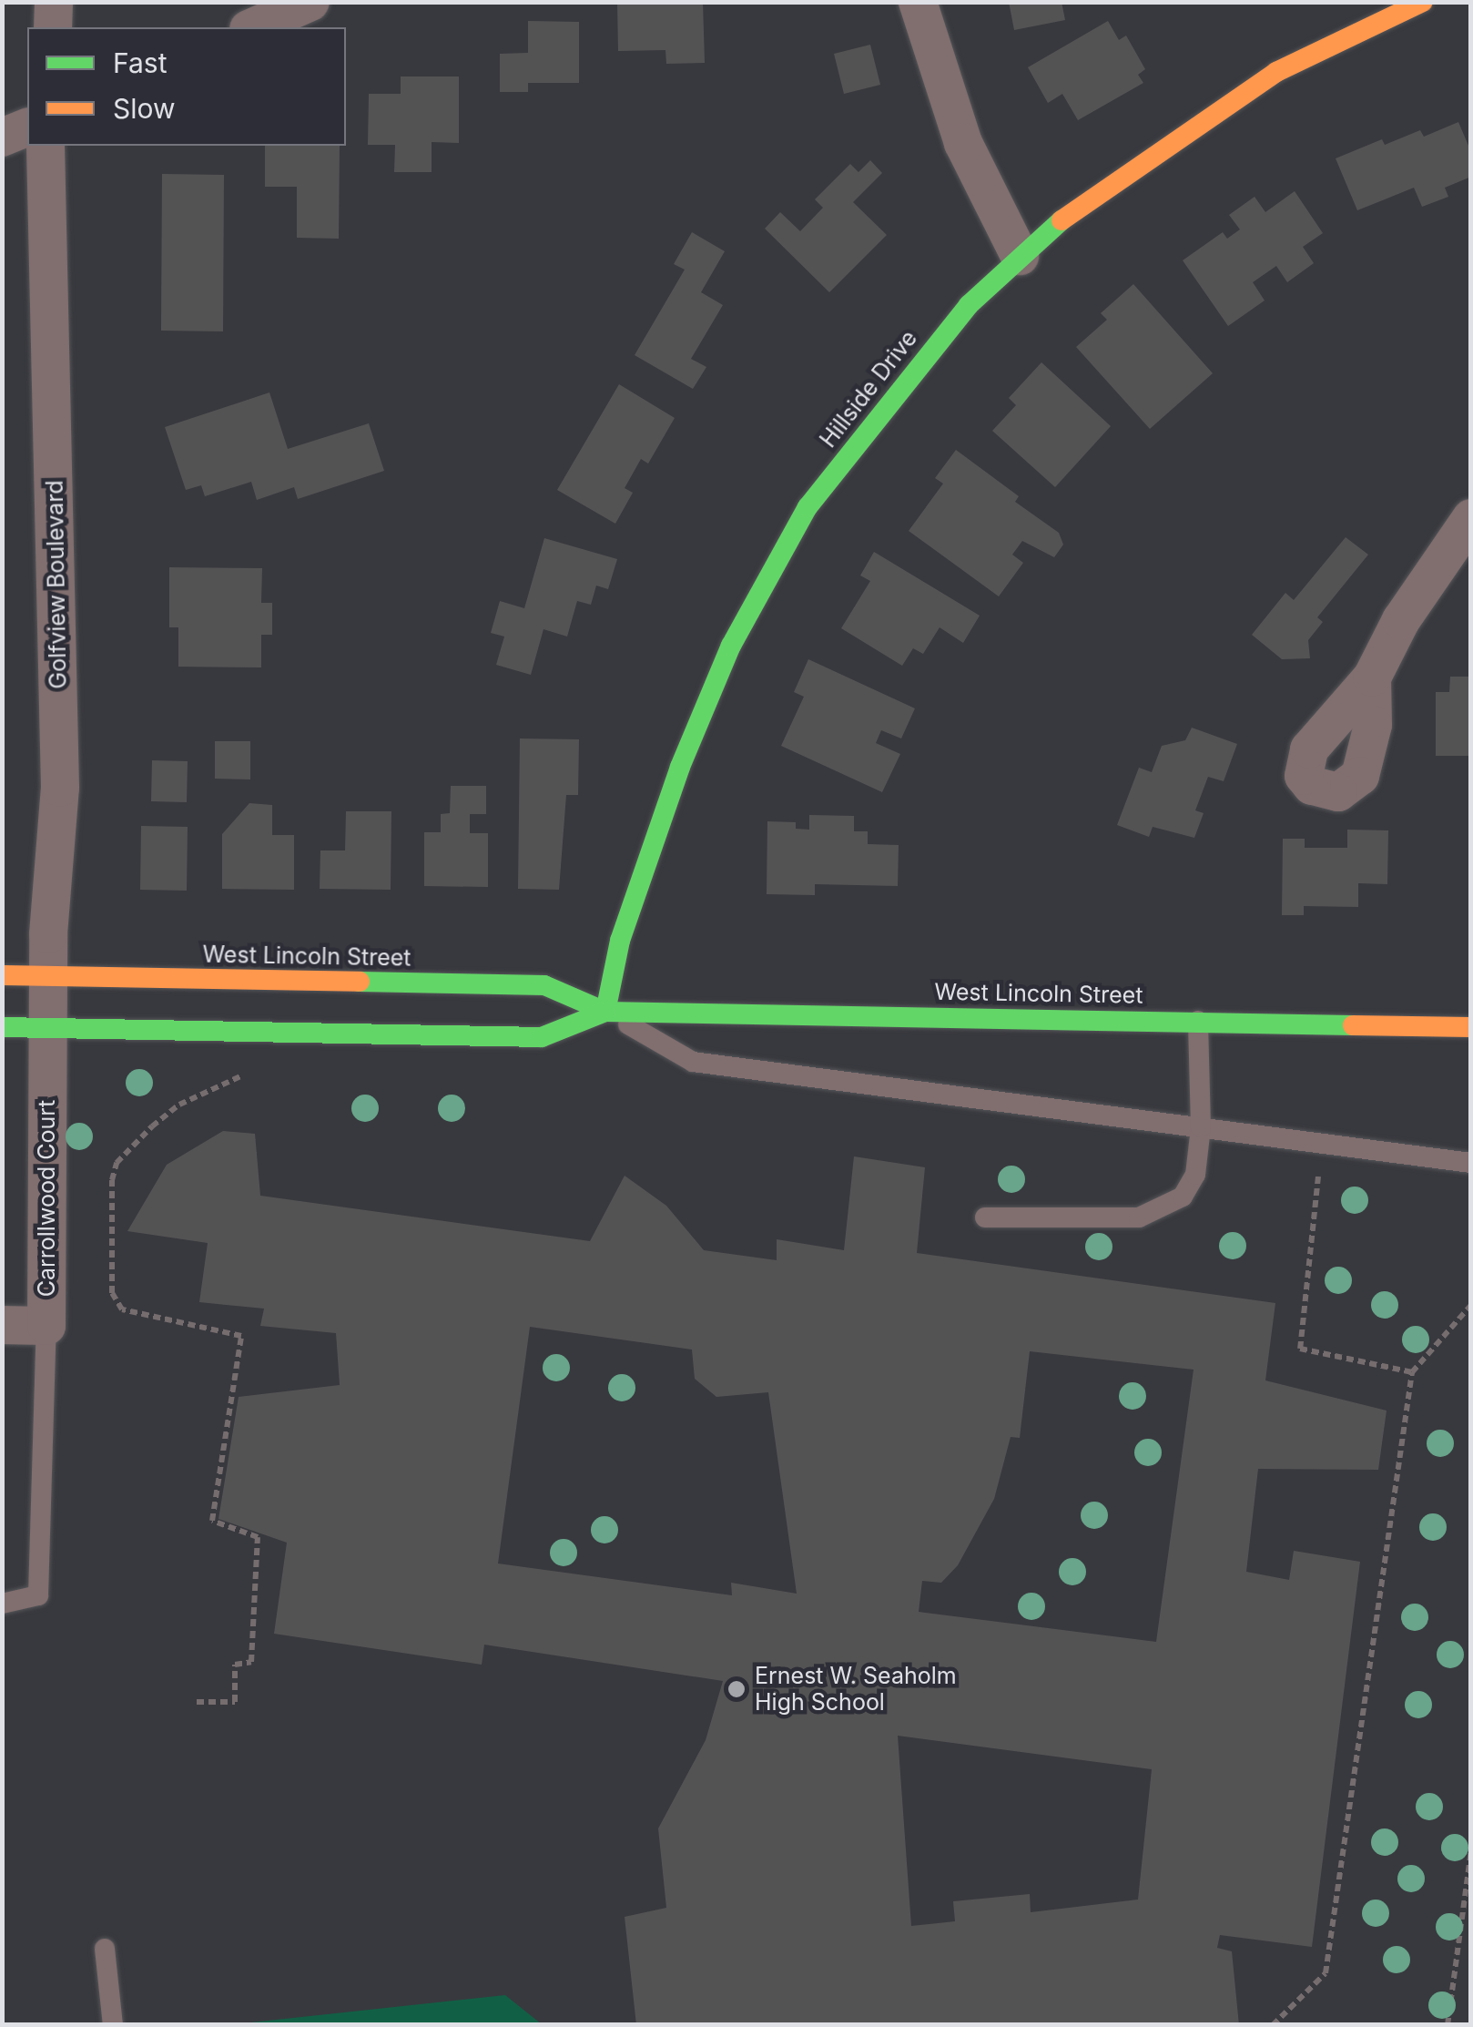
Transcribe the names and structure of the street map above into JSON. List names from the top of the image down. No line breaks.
{"streets":{"street":["Hillside Drive","Golfview Boulevard","West Lincoln Street","Carrollwood Court"]},"crossings":[["Hillside Drive","West Lincoln Street"],["Golfview Boulevard","West Lincoln Street"],["Golfview Boulevard","Carrollwood Court"],["West Lincoln Street","Carrollwood Court"]],"places":["Ernest W. Seaholm High School"],"legend":["Fast","Slow"]}
